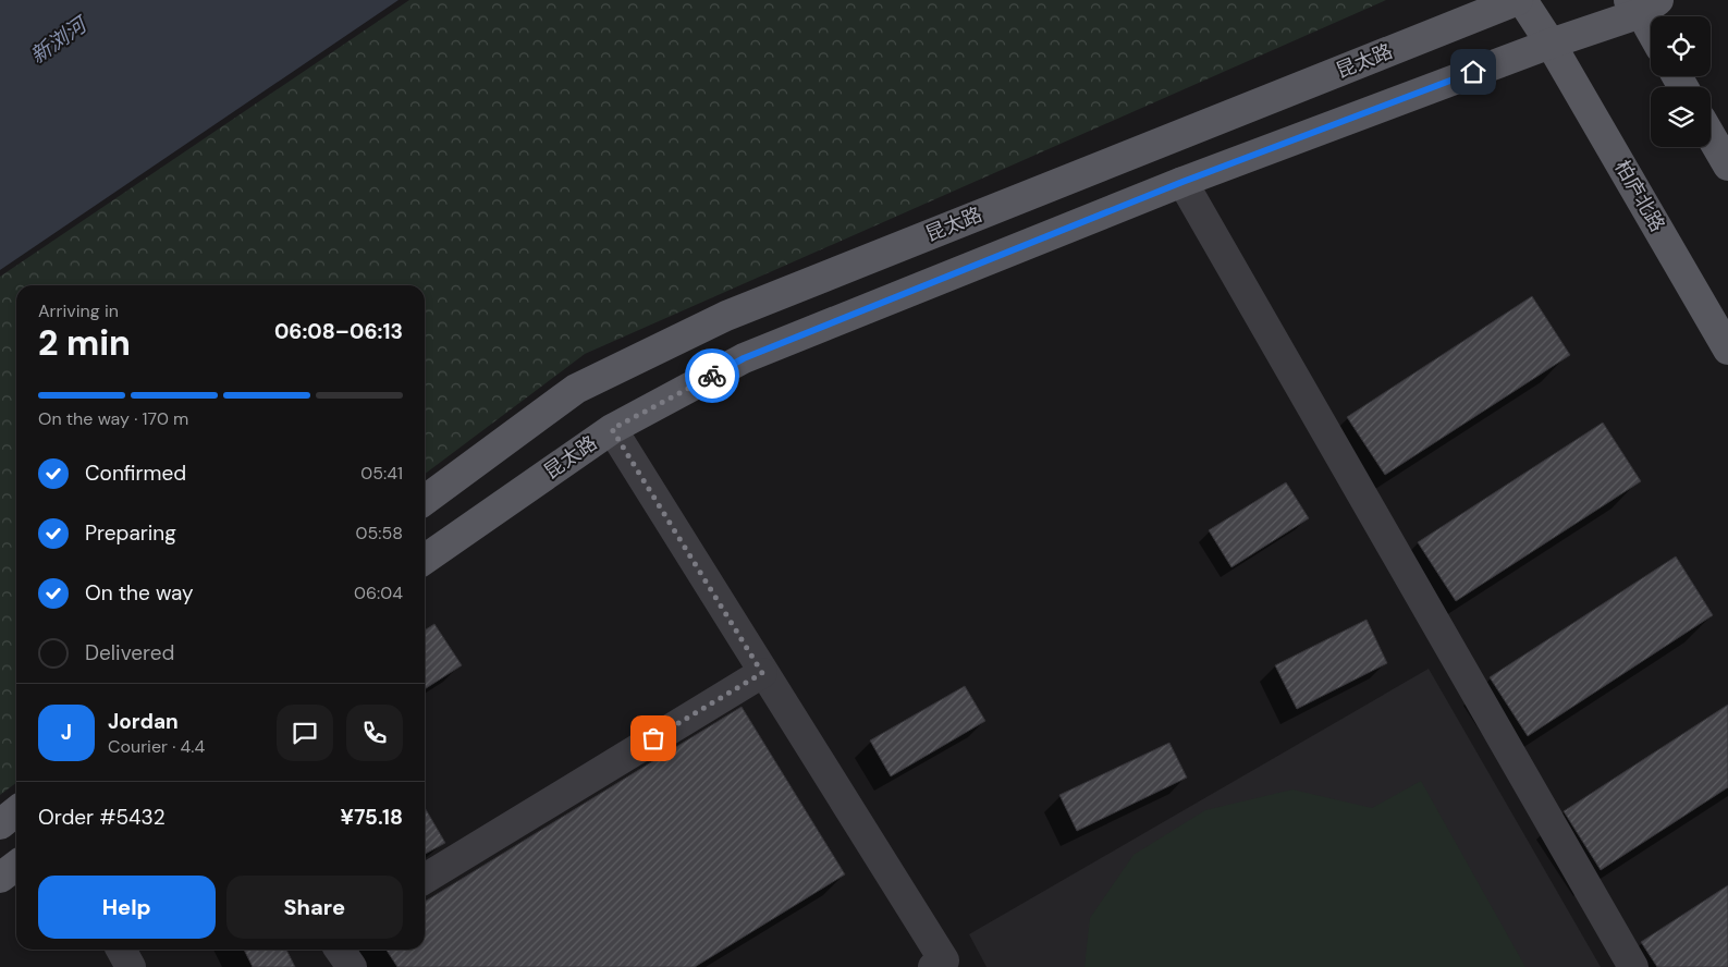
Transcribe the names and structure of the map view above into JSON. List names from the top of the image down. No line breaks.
{"streets":{"main road":["昆太路","柏庐北路"]},"crossings":[["昆太路","柏庐北路"]],"water":["新浏河"],"page":{"heading":["2 min","Arriving in","06:08–06:13"],"panel":["Jordan","Courier · 4.4","Order #5432","¥75.18"],"bar":"On the way · 170 m","list":[["Confirmed","05:41"],["Preparing","05:58"],["On the way","06:04"],"Delivered"],"round":"J","buttons":["Help","Share"]}}
